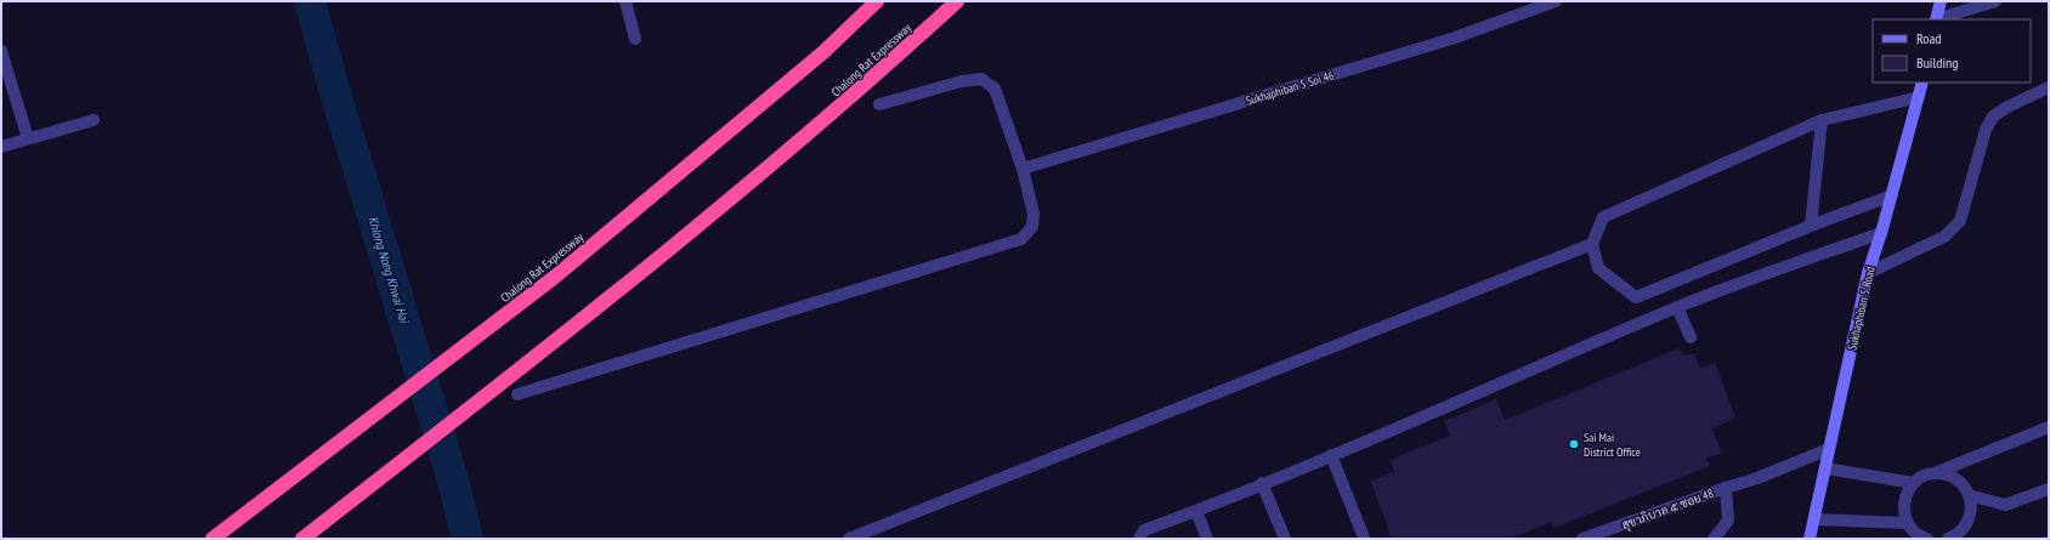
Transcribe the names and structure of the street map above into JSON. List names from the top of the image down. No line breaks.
{"streets":{"highway":["Chalong Rat Expressway"],"main road":["Sukhaphiban 5 Road"],"street":["Sukhaphiban 5 Soi 46","สุขาภิบาล ๕ ซอย 48"]},"crossings":[["Sukhaphiban 5 Road","สุขาภิบาล ๕ ซอย 48"]],"water":["Khlong Nong Khwai Hai"],"places":["Sai Mai District Office"],"legend":["Road","Building"]}
